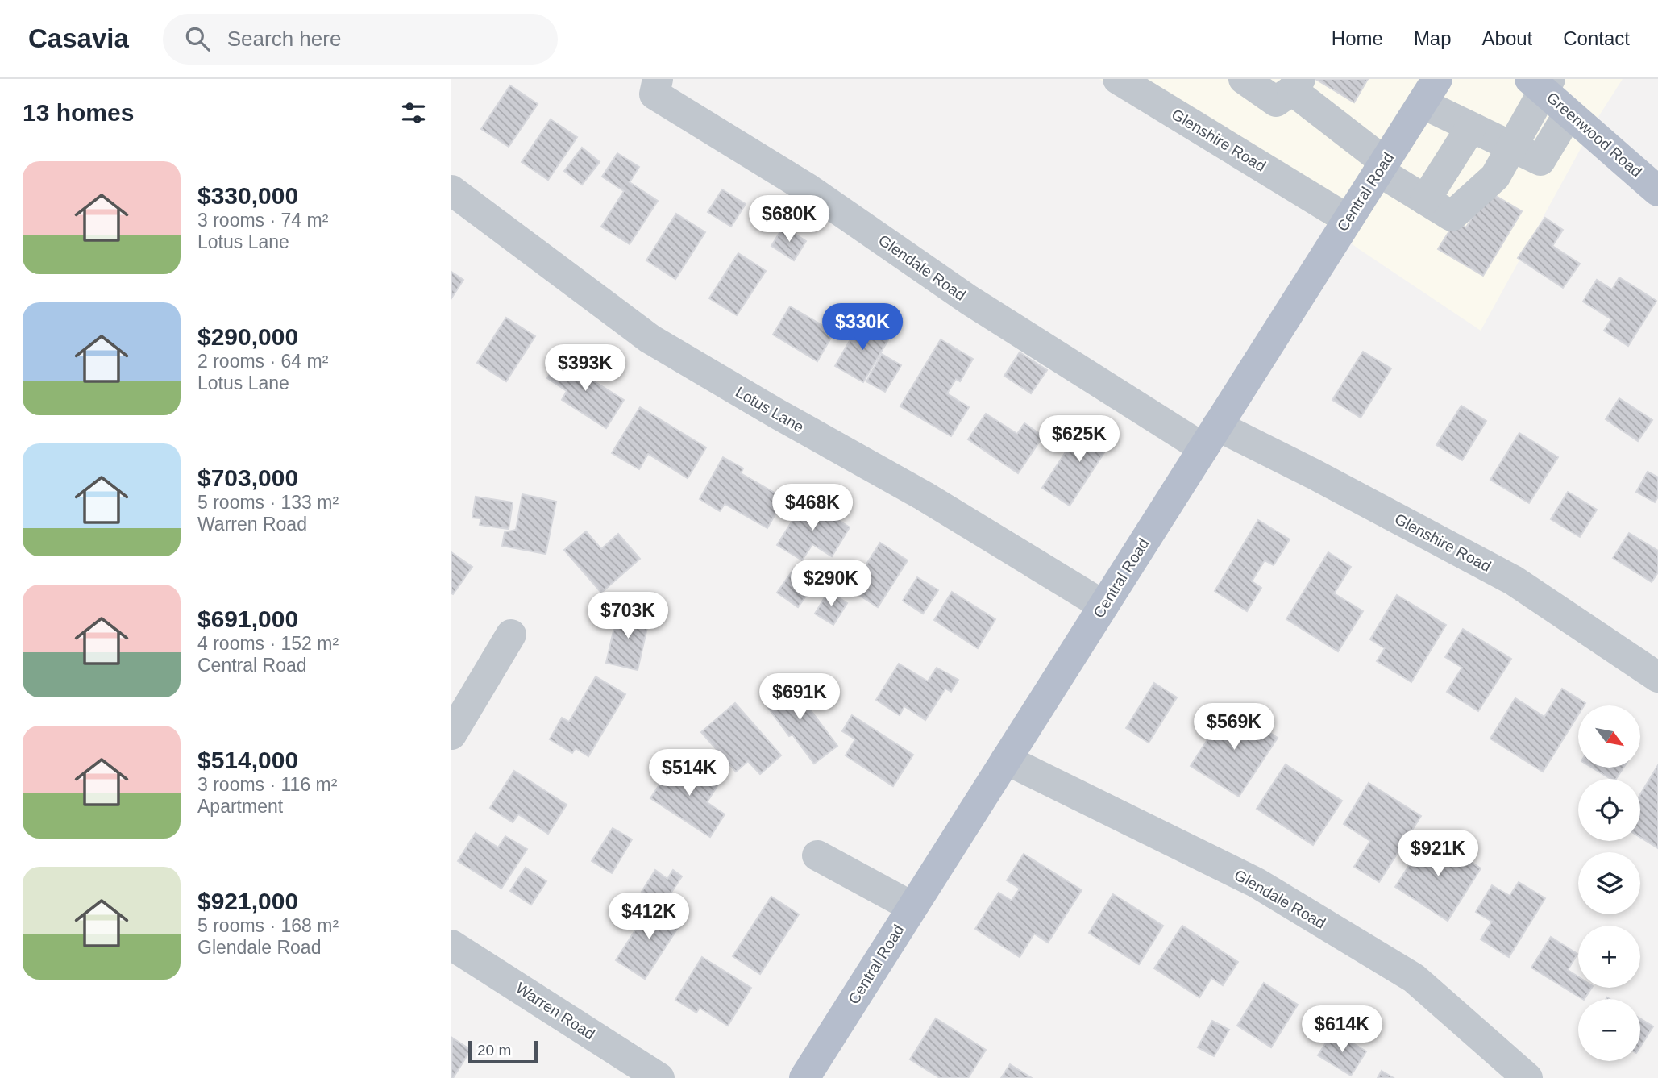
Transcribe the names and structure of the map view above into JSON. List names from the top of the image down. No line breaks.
{"streets":{"main road":["Greenwood Road","Central Road"],"street":["Glenshire Road","Glendale Road","Lotus Lane","Warren Road"]},"crossings":[["Glenshire Road","Central Road"],["Glenshire Road","Glendale Road"],["Central Road","Glendale Road"],["Central Road","Lotus Lane"]],"scale_bar":"20 m","north":"bottom right","page":{"header":"Casavia","search":"Search here","nav":["Home","Map","About","Contact"],"heading":"13 homes","list":[{"name":"$330,000","note":"3 rooms · 74 m² · Lotus Lane"},{"name":"$290,000","note":"2 rooms · 64 m² · Lotus Lane"},{"name":"$703,000","note":"5 rooms · 133 m² · Warren Road"},{"name":"$691,000","note":"4 rooms · 152 m² · Central Road"},{"name":"$514,000","note":"3 rooms · 116 m² · Apartment"},{"name":"$921,000","note":"5 rooms · 168 m² · Glendale Road"}],"price":["$680K","$330K","$393K","$625K","$468K","$290K","$703K","$691K","$569K","$514K","$921K","$412K","$614K"],"map_buttons":["+","−"],"scale":"20 m"}}
